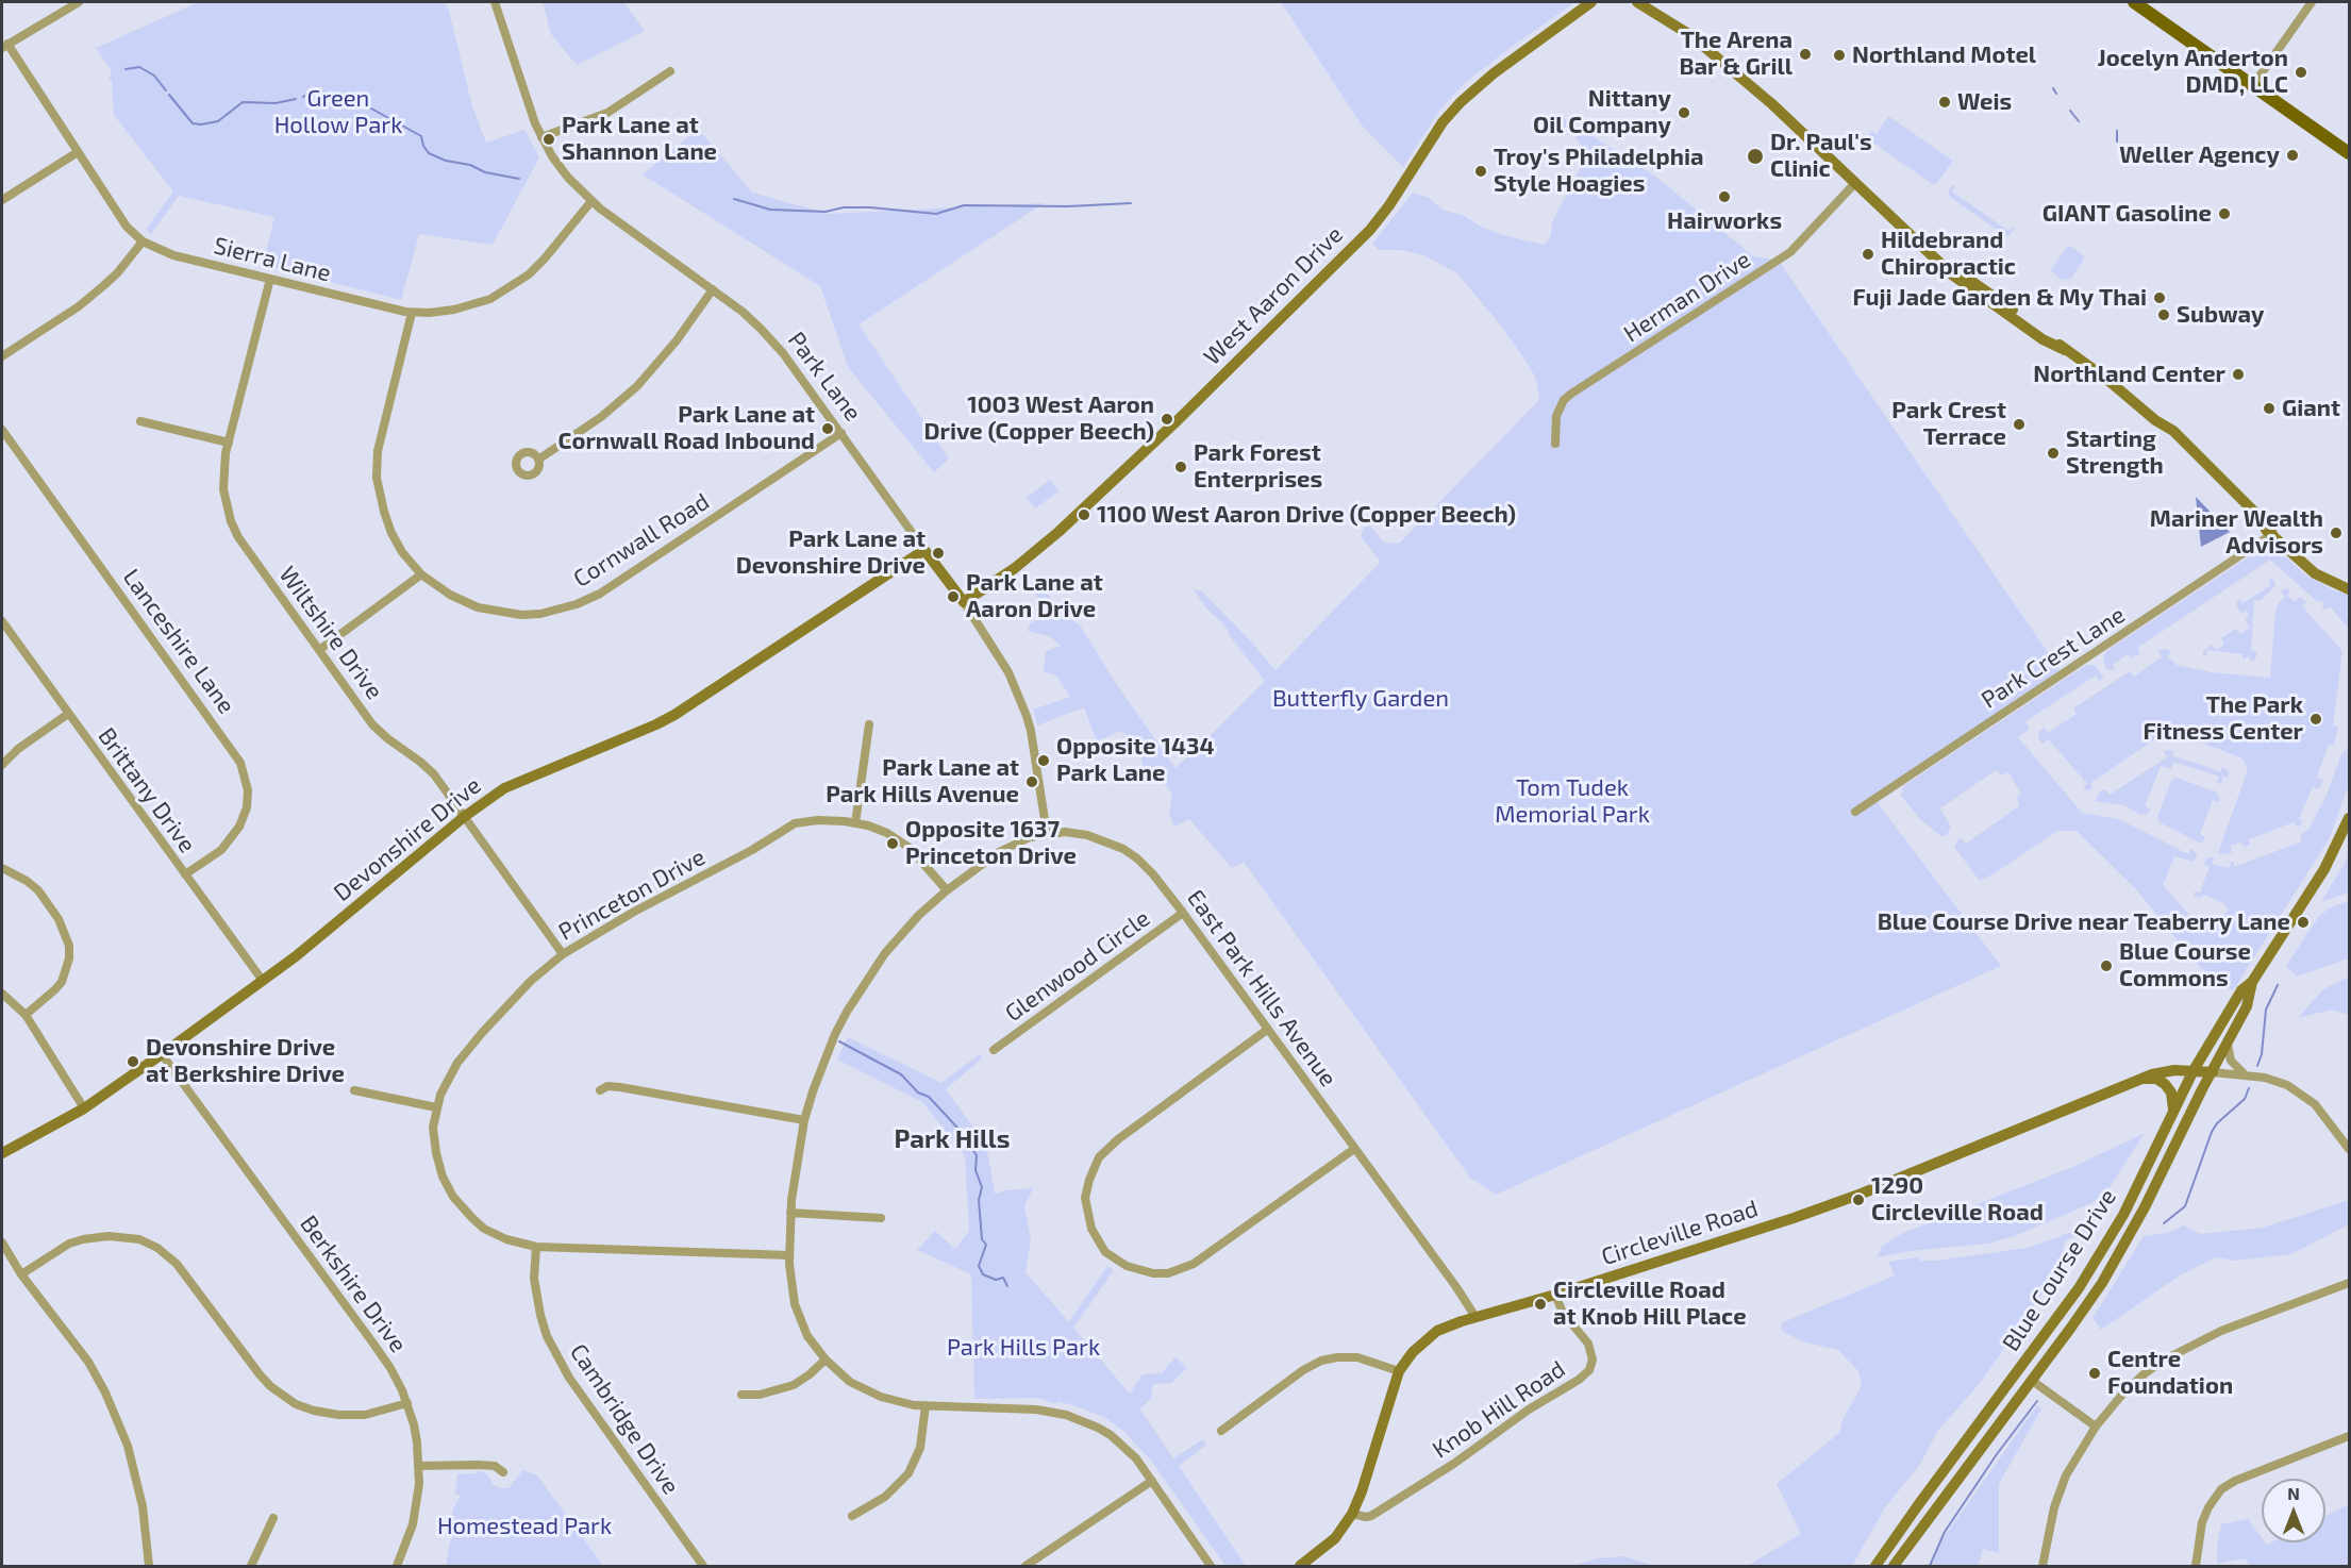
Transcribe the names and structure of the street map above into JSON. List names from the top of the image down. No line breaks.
{"streets":{"street":["Sierra Lane","West Aaron Drive","Herman Drive","Park Lane","Cornwall Road","Wiltshire Drive","Lanceshire Lane","Park Crest Lane","Brittany Drive","Devonshire Drive","Princeton Drive","Glenwood Circle","East Park Hills Avenue","Circleville Road","Blue Course Drive","Berkshire Drive","Knob Hill Road","Cambridge Drive"]},"crossings":[["Sierra Lane","Park Lane"],["Sierra Lane","Cornwall Road"],["Sierra Lane","Wiltshire Drive"],["West Aaron Drive","Park Lane"],["Park Lane","Cornwall Road"],["Park Lane","Devonshire Drive"],["Park Lane","East Park Hills Avenue"],["Wiltshire Drive","Devonshire Drive"],["Wiltshire Drive","Princeton Drive"],["Lanceshire Lane","Brittany Drive"],["Brittany Drive","Devonshire Drive"],["Devonshire Drive","Berkshire Drive"],["Princeton Drive","East Park Hills Avenue"],["Princeton Drive","Cambridge Drive"],["Glenwood Circle","East Park Hills Avenue"],["East Park Hills Avenue","Circleville Road"],["Circleville Road","Blue Course Drive"],["Circleville Road","Knob Hill Road"]],"districts":["Park Hills"],"parks":["Green Hollow Park","Butterfly Garden","Tom Tudek Memorial Park","Park Hills Park","Homestead Park"],"places":["The Arena Bar & Grill","Northland Motel","Jocelyn Anderton DMD, LLC","Weis","Nittany Oil Company","Park Lane at Shannon Lane","Weller Agency","Dr. Paul's Clinic","Troy's Philadelphia Style Hoagies","Hairworks","GIANT Gasoline","Hildebrand Chiropractic","Fuji Jade Garden & My Thai","Subway","Northland Center","Giant","1003 West Aaron Drive (Copper Beech)","Park Crest Terrace","Park Lane at Cornwall Road Inbound","Starting Strength","Park Forest Enterprises","1100 West Aaron Drive (Copper Beech)","Mariner Wealth Advisors","Park Lane at Devonshire Drive","Park Lane at Aaron Drive","The Park Fitness Center","Opposite 1434 Park Lane","Park Lane at Park Hills Avenue","Opposite 1637 Princeton Drive","Blue Course Drive near Teaberry Lane","Blue Course Commons","Devonshire Drive at Berkshire Drive","1290 Circleville Road","Circleville Road at Knob Hill Place","Centre Foundation"],"north":"top"}
